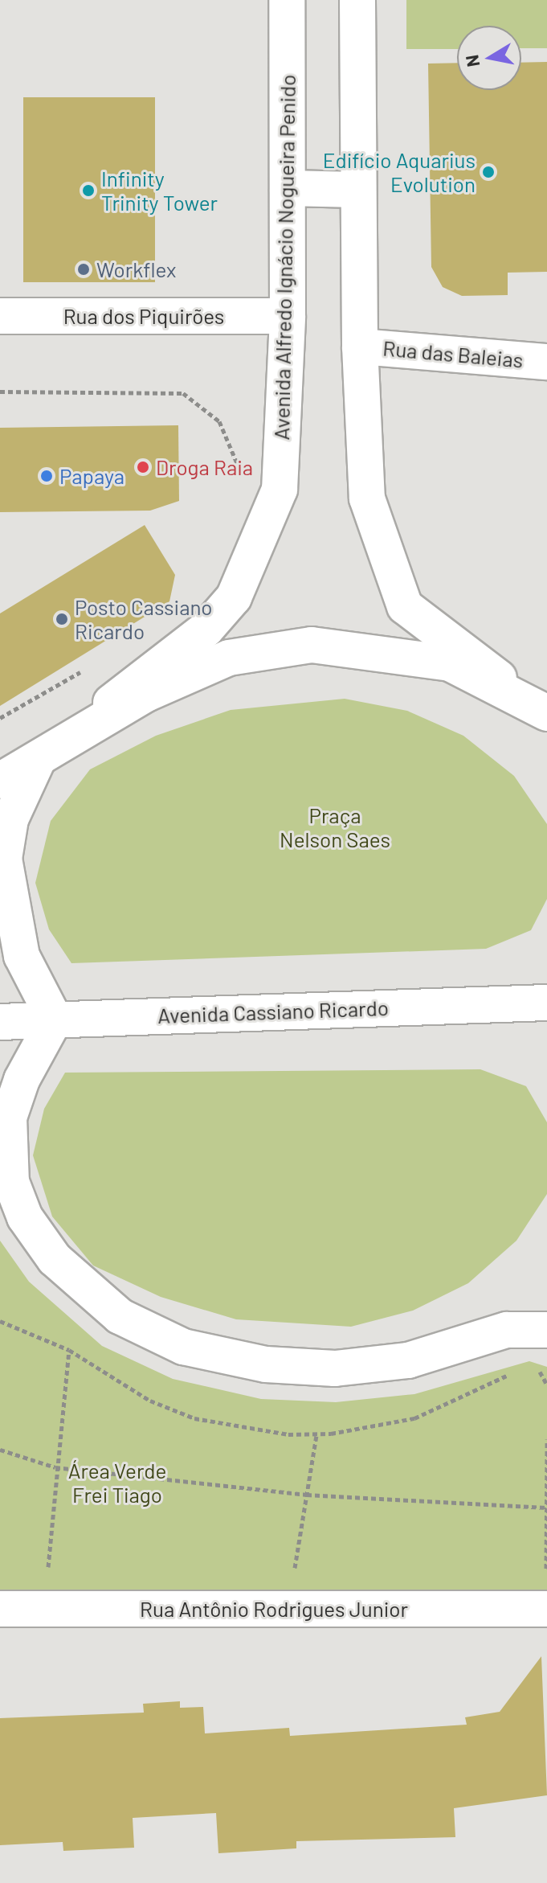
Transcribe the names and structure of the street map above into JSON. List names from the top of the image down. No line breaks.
{"streets":{"street":["Avenida Alfredo Ignácio Nogueira Penido","Rua dos Piquirões","Rua das Baleias","Avenida Cassiano Ricardo","Rua Antônio Rodrigues Junior"]},"crossings":[["Avenida Alfredo Ignácio Nogueira Penido","Rua dos Piquirões"]],"parks":["Praça Nelson Saes","Área Verde Frei Tiago"],"places":["Edifício Aquarius Evolution","Infinity Trinity Tower","Workflex","Droga Raia","Papaya","Posto Cassiano Ricardo"],"north":"left"}
